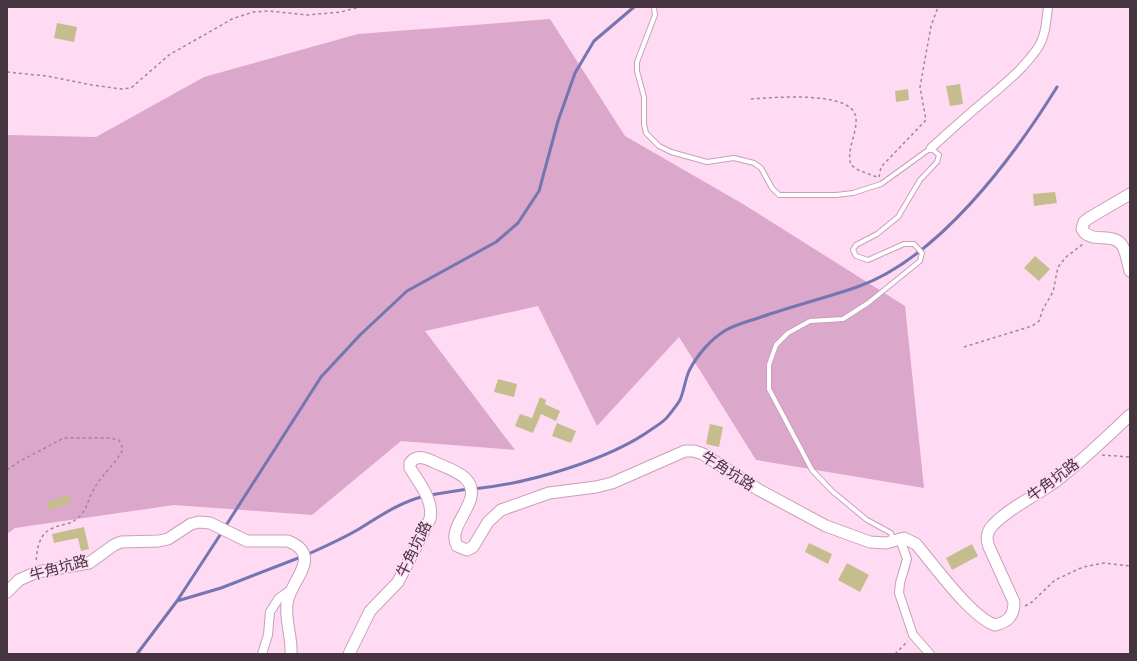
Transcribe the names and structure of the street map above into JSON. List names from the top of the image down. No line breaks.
{"streets":{"street":["牛角坑路"]}}
